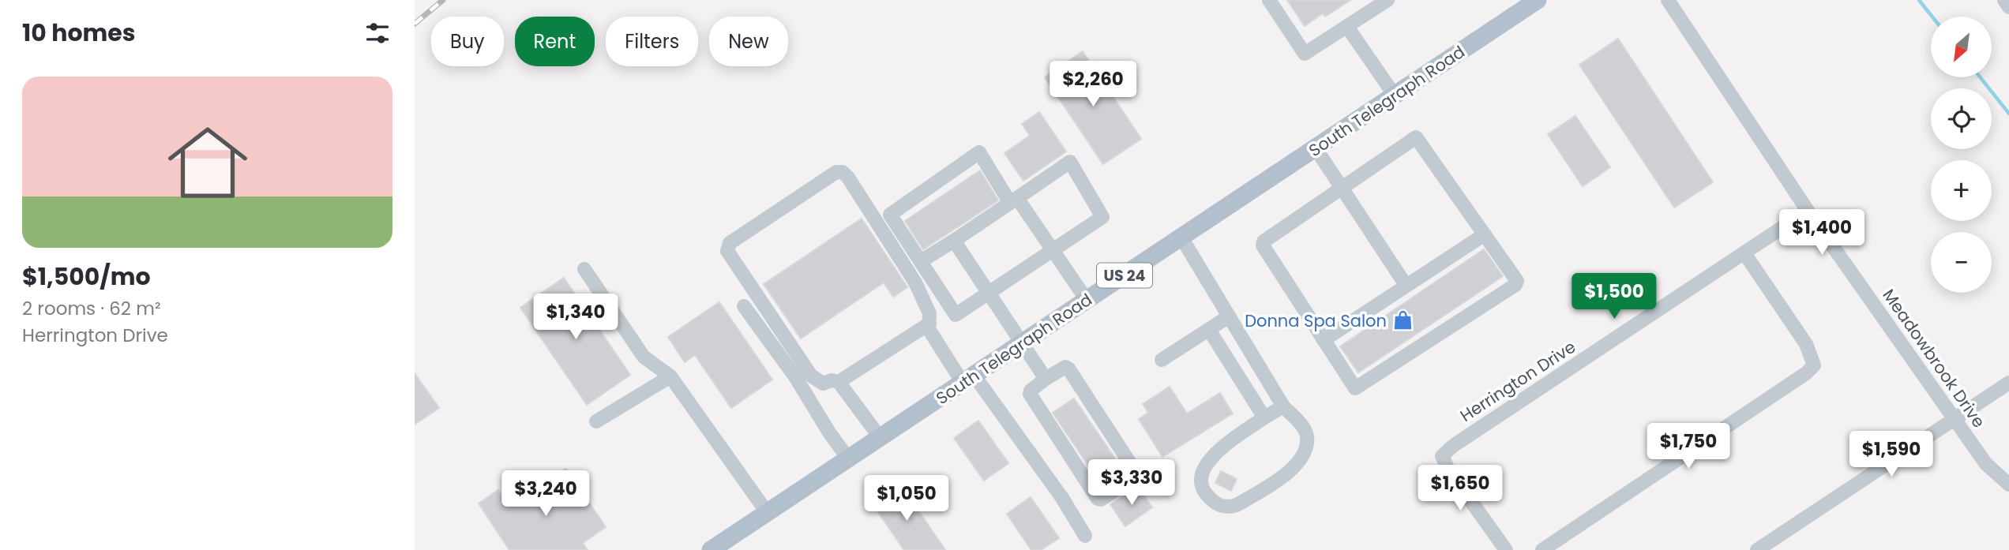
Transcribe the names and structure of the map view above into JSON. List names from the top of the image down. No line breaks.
{"streets":{"main road":["South Telegraph Road","US 24"],"street":["Meadowbrook Drive","Herrington Drive"]},"crossings":[["Meadowbrook Drive","Herrington Drive"]],"places":{"shop":["Donna Spa Salon"]},"north":"bottom left","page":{"heading":"10 homes","map_buttons":["+","−"],"chip":["Buy","Rent","Filters","New"],"price":["$2,260","$1,400","$1,500","$1,340","$1,750","$1,590","$3,330","$1,650","$3,240","$1,050"],"list":[{"name":"$1,500/mo","note":"2 rooms · 62 m² · Herrington Drive"}]}}
